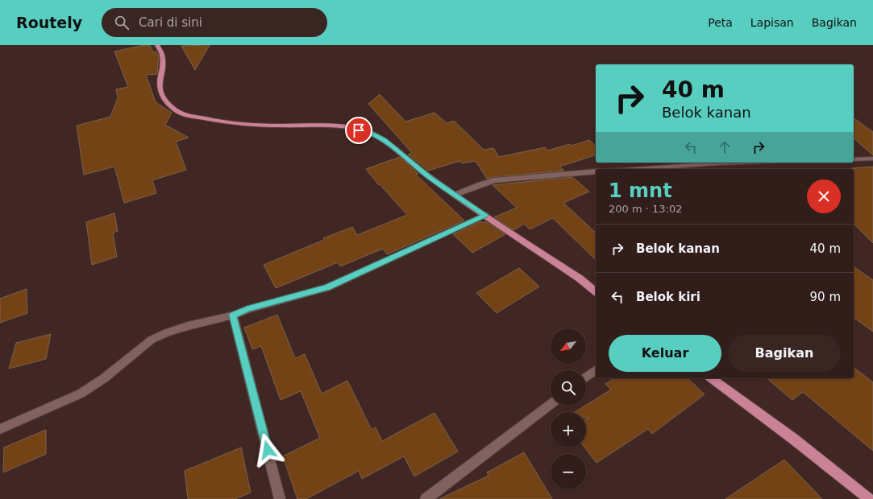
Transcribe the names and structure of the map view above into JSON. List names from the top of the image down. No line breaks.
{"north":"bottom left","page":{"header":"Routely","search":"Cari di sini","nav":["Peta","Lapisan","Bagikan"],"turn":["40 m","Belok kanan"],"heading":["1 mnt","200 m · 13:02"],"list":[{"name":"Belok kanan","value":"40 m"},{"name":"Belok kiri","value":"90 m"}],"map_buttons":["+","−"],"buttons":["Keluar","Bagikan"]}}
